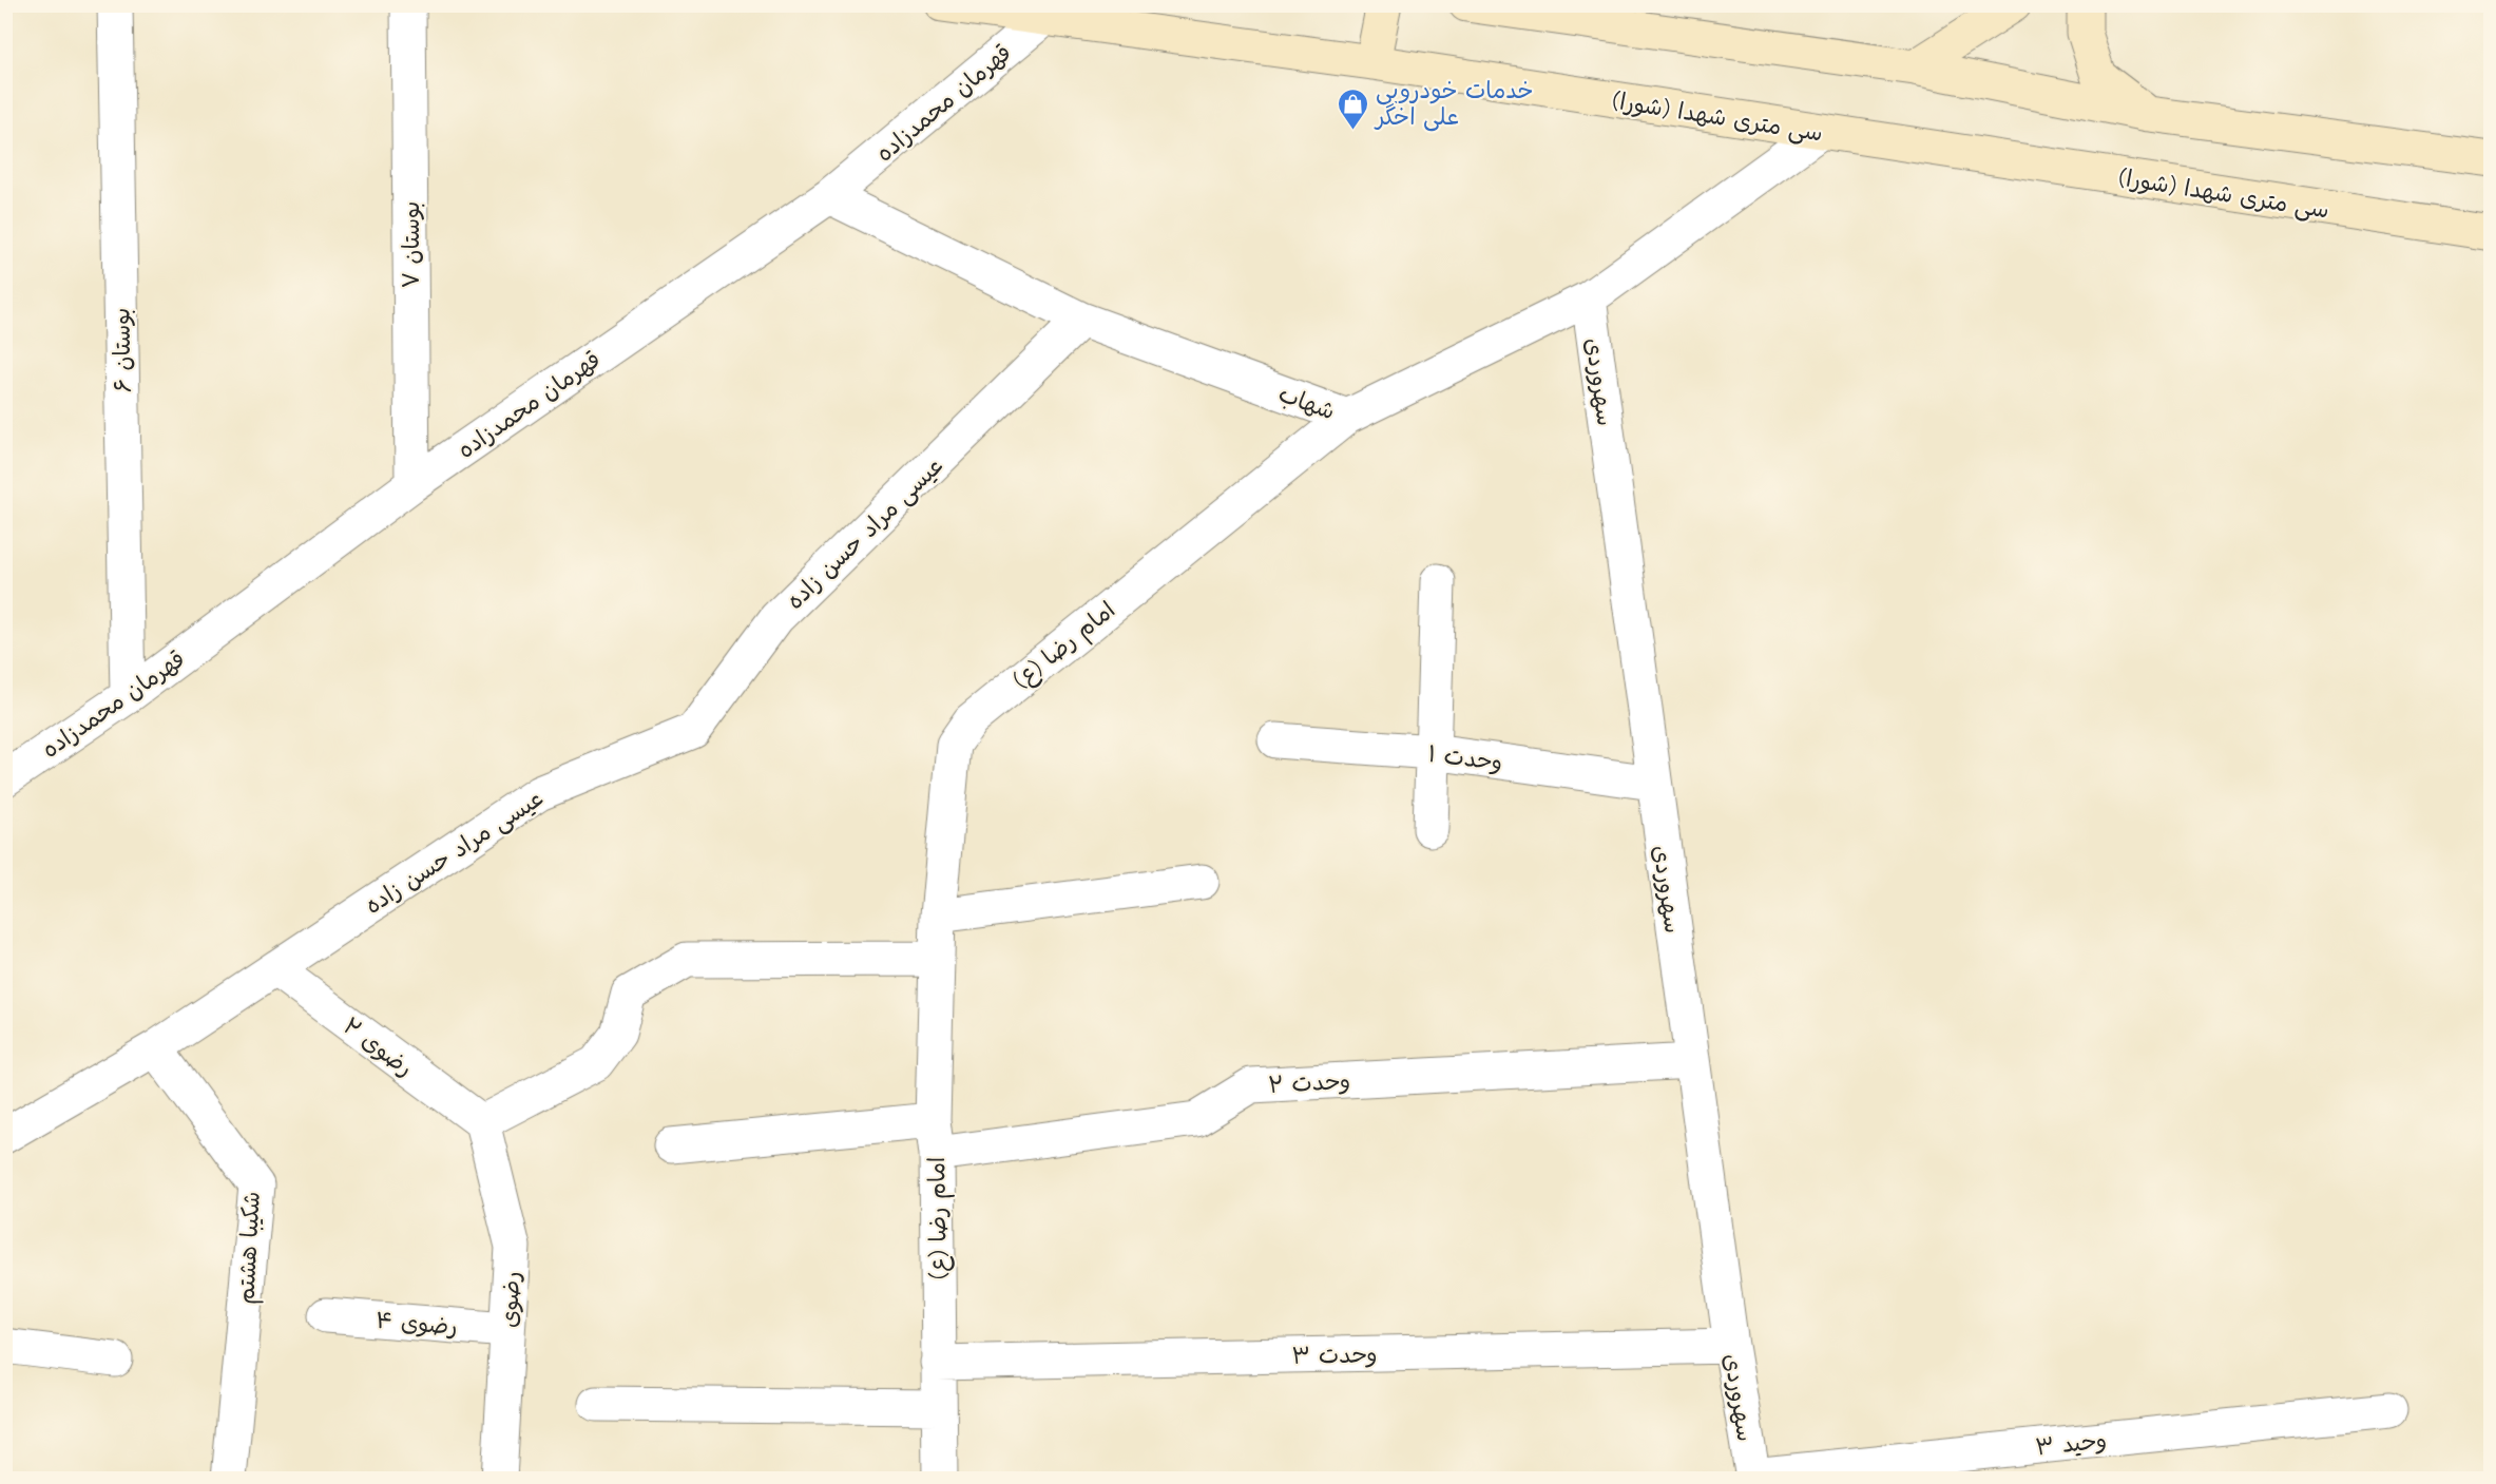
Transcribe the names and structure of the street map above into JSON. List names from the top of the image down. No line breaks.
{"streets":{"main road":["سی متری شهدا (شورا)"],"street":["قهرمان محمدزاده","بوستان ۷","بوستان ۶","سهروردی","شهاب","عیسی مراد حسن زاده","امام رضا (ع)","وحدت ۱","رضوی ۲","وحدت ۲","شکیبا هشتم","رضوی","رضوی ۴","وحدت ۳","وحید ۳"]},"crossings":[["قهرمان محمدزاده","سی متری شهدا (شورا)"],["قهرمان محمدزاده","بوستان ۷"],["قهرمان محمدزاده","بوستان ۶"],["قهرمان محمدزاده","شهاب"],["سی متری شهدا (شورا)","شهاب"],["سهروردی","شهاب"],["سهروردی","وحدت ۱"],["سهروردی","وحدت ۲"],["سهروردی","وحدت ۳"],["سهروردی","وحید ۳"],["شهاب","عیسی مراد حسن زاده"],["شهاب","امام رضا (ع)"],["عیسی مراد حسن زاده","رضوی ۲"],["عیسی مراد حسن زاده","شکیبا هشتم"],["امام رضا (ع)","وحدت ۲"],["امام رضا (ع)","وحدت ۳"],["رضوی ۲","رضوی"],["رضوی","رضوی ۴"]],"places":{"shop":["خدمات خودرویی علی اخگر"]}}
